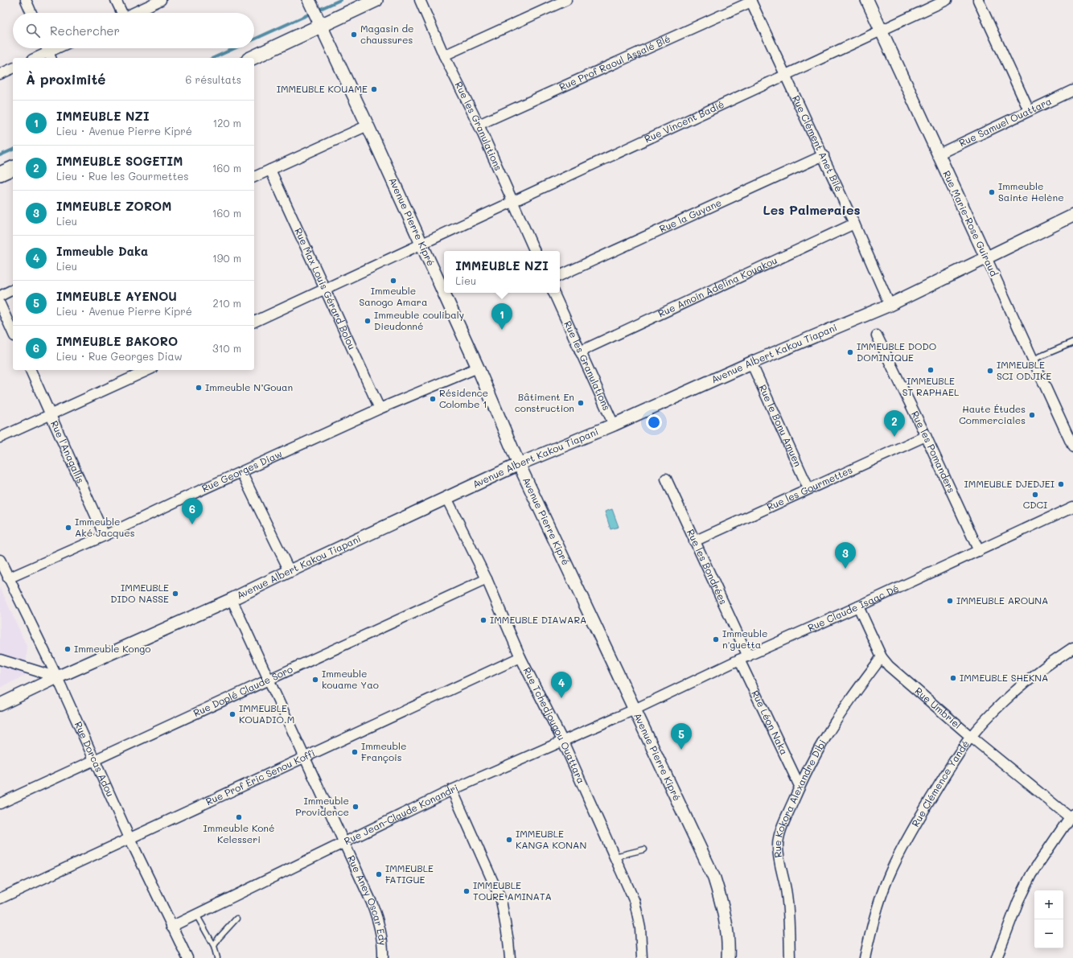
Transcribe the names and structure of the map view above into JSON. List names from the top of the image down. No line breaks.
{"streets":{"street":["Rue Prof Raoul Assalé Blé","Rue Vincent Badié","Rue Samuel Ouattara","Rue les Granulations","Rue Clément Anet Bilé","Rue la Guyane","Avenue Pierre Kipré","Rue Marie-Rose Guiraud","Rue Amoin Adelina Kouakou","Rue Max Louis Gérard Bolou","Avenue Albert Kakou Tiapani","Rue le Bonu Amuen","Rue l'Anagallis","Rue les Pomanders","Rue Georges Diaw","Rue les Gourmettes","Rue les Bondrées","Rue Claude Isaac Dé","Rue Doplé Claude Soro","Rue Umbriel","Rue Léon Naka","Rue Tchedjougou Ouattara","Rue Dorcas Adou","Rue Prof Éric Senou Koffi","Rue Clémence Yandé","Rue Kokora Alexandre Dibi","Rue Jean-Claude Konandri","Rue Aney Oscar Edy"]},"crossings":[["Rue Prof Raoul Assalé Blé","Rue les Granulations"],["Rue Prof Raoul Assalé Blé","Rue Clément Anet Bilé"],["Rue Vincent Badié","Rue les Granulations"],["Rue Vincent Badié","Rue Clément Anet Bilé"],["Rue Vincent Badié","Avenue Pierre Kipré"],["Rue Vincent Badié","Rue Marie-Rose Guiraud"],["Rue Vincent Badié","Rue Max Louis Gérard Bolou"],["Rue Samuel Ouattara","Rue Marie-Rose Guiraud"],["Rue les Granulations","Rue Amoin Adelina Kouakou"],["Rue les Granulations","Avenue Albert Kakou Tiapani"],["Rue Clément Anet Bilé","Rue la Guyane"],["Rue Clément Anet Bilé","Rue Amoin Adelina Kouakou"],["Rue Clément Anet Bilé","Avenue Albert Kakou Tiapani"],["Avenue Pierre Kipré","Avenue Albert Kakou Tiapani"],["Avenue Pierre Kipré","Rue Georges Diaw"],["Avenue Pierre Kipré","Rue Claude Isaac Dé"],["Avenue Pierre Kipré","Rue Jean-Claude Konandri"],["Rue Marie-Rose Guiraud","Avenue Albert Kakou Tiapani"],["Rue Max Louis Gérard Bolou","Rue Georges Diaw"],["Avenue Albert Kakou Tiapani","Rue le Bonu Amuen"],["Avenue Albert Kakou Tiapani","Rue Tchedjougou Ouattara"],["Avenue Albert Kakou Tiapani","Rue Dorcas Adou"],["Avenue Albert Kakou Tiapani","Rue Aney Oscar Edy"],["Rue le Bonu Amuen","Rue les Gourmettes"],["Rue l'Anagallis","Rue Georges Diaw"],["Rue les Pomanders","Rue les Gourmettes"],["Rue les Pomanders","Rue Claude Isaac Dé"],["Rue Georges Diaw","Rue Dorcas Adou"],["Rue les Gourmettes","Rue les Bondrées"],["Rue les Bondrées","Rue Claude Isaac Dé"],["Rue les Bondrées","Rue Léon Naka"],["Rue Claude Isaac Dé","Rue Umbriel"],["Rue Claude Isaac Dé","Rue Léon Naka"],["Rue Claude Isaac Dé","Rue Jean-Claude Konandri"],["Rue Doplé Claude Soro","Rue Tchedjougou Ouattara"],["Rue Doplé Claude Soro","Rue Dorcas Adou"],["Rue Doplé Claude Soro","Rue Aney Oscar Edy"],["Rue Umbriel","Rue Clémence Yandé"],["Rue Umbriel","Rue Kokora Alexandre Dibi"],["Rue Léon Naka","Rue Kokora Alexandre Dibi"],["Rue Tchedjougou Ouattara","Rue Prof Éric Senou Koffi"],["Rue Tchedjougou Ouattara","Rue Jean-Claude Konandri"],["Rue Dorcas Adou","Rue Prof Éric Senou Koffi"],["Rue Dorcas Adou","Rue Jean-Claude Konandri"],["Rue Prof Éric Senou Koffi","Rue Aney Oscar Edy"],["Rue Jean-Claude Konandri","Rue Aney Oscar Edy"]],"districts":["Les Palmeraies"],"places":["Magasin de chaussures","IMMEUBLE KOUAME","Immeuble Sainte Helène","Immeuble Sanogo Amara","Immeuble coulibaly Dieudonné","IMMEUBLE DODO DOMINIQUE","IMMEUBLE ST RAPHAEL","IMMEUBLE SCI ODJIKE","Immeuble N’Gouan","Résidence Colombe 1","Bâtiment En construction","Haute Études Commerciales","IMMEUBLE DJEDJEI","CDCI","Immeuble Aké Jacques","IMMEUBLE DIDO NASSE","IMMEUBLE AROUNA","IMMEUBLE DIAWARA","Immeuble n'guetta","Immeuble Kongo","IMMEUBLE SHEKNA","Immeuble kouame Yao","IMMEUBLE KOUADIO.M","Immeuble François","Immeuble Providence","Immeuble Koné Kelesseri","IMMEUBLE KANGA KONAN","IMMEUBLE FATIGUE","IMMEUBLE TOURE AMINATA"],"page":{"search":"Rechercher","heading":["À proximité","6 résultats"],"list":[{"mark":"1","name":"IMMEUBLE NZI","note":"Lieu · Avenue Pierre Kipré","value":"120 m"},{"mark":"2","name":"IMMEUBLE SOGETIM","note":"Lieu · Rue les Gourmettes","value":"160 m"},{"mark":"3","name":"IMMEUBLE ZOROM","note":"Lieu","value":"160 m"},{"mark":"4","name":"Immeuble Daka","note":"Lieu","value":"190 m"},{"mark":"5","name":"IMMEUBLE AYENOU","note":"Lieu · Avenue Pierre Kipré","value":"210 m"},{"mark":"6","name":"IMMEUBLE BAKORO","note":"Lieu · Rue Georges Diaw","value":"310 m"}],"popup":["IMMEUBLE NZI","Lieu"],"pins":["1","2","6","3","4","5"],"map_buttons":["+","−"]}}
